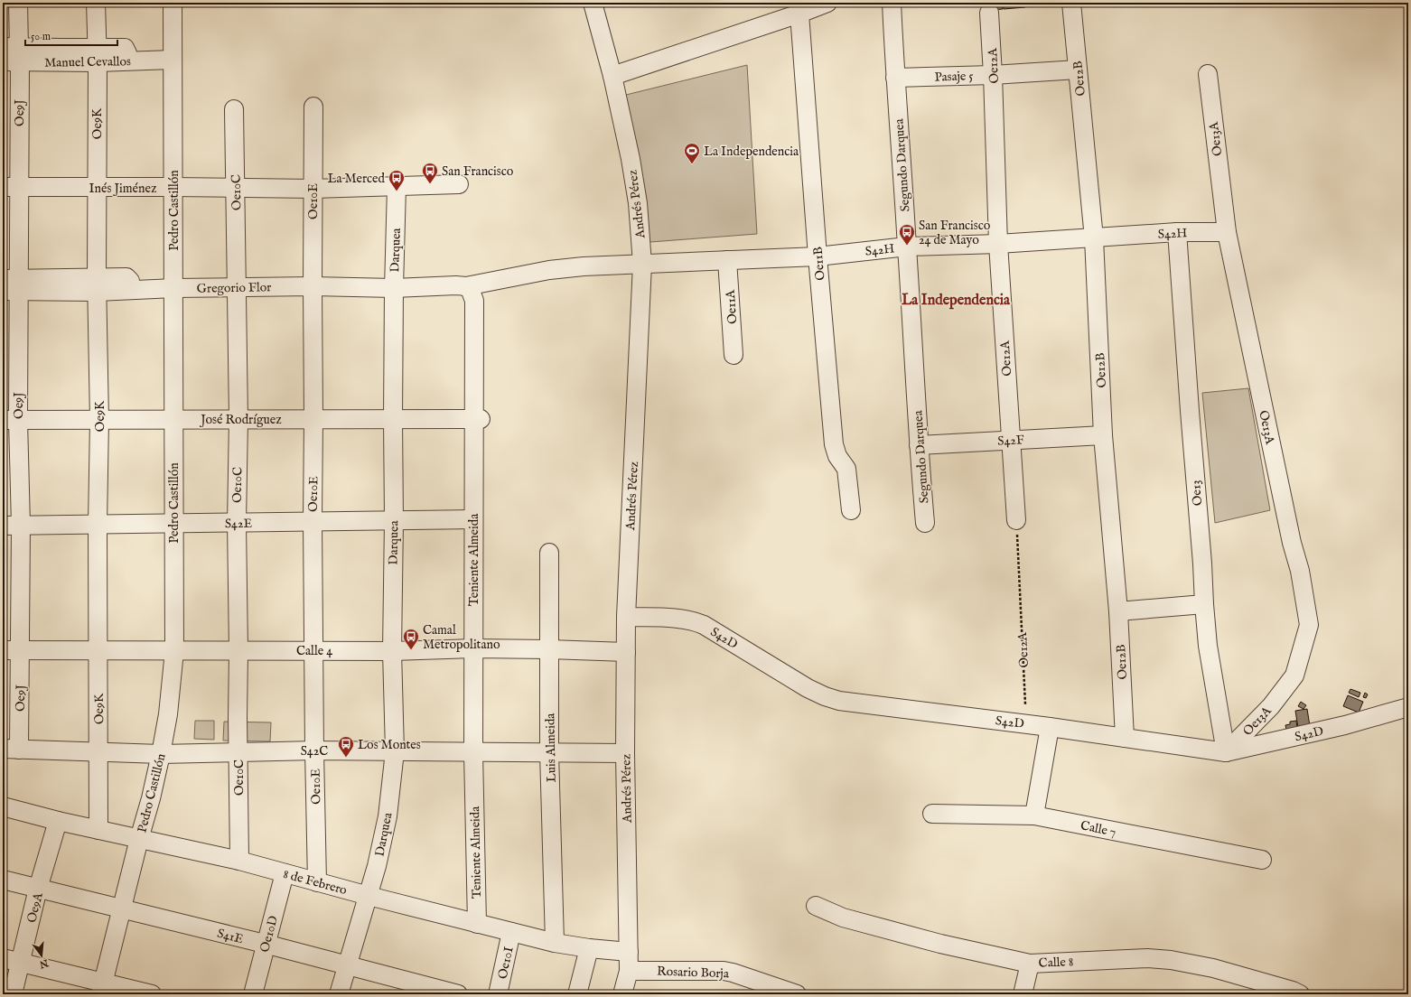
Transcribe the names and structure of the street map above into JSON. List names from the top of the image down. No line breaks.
{"streets":{"street":["Manuel Cevallos","Oe12A","Pasaje 5","Oe12B","Oe9J","Oe9K","Oe13A","Segundo Darquea","Inés Jiménez","Oe10C","Oe10E","Andrés Pérez","Pedro Castillón","S42H","Darquea","Oe11B","Gregorio Flor","Oe11A","José Rodríguez","S42F","Oe13","S42E","Teniente Almeida","S42D","Calle 4","Luis Almeida","S42C","Calle 7","8 de Febrero","Oe9A","Oe10D","S41E","Calle 8","Oe10I","Rosario Borja"]},"crossings":[["Manuel Cevallos","Oe9J"],["Manuel Cevallos","Oe9K"],["Manuel Cevallos","Pedro Castillón"],["Oe12A","Pasaje 5"],["Oe12A","S42H"],["Oe12A","S42F"],["Pasaje 5","Oe12B"],["Pasaje 5","Segundo Darquea"],["Oe12B","S42H"],["Oe12B","S42F"],["Oe12B","S42D"],["Oe9J","Inés Jiménez"],["Oe9J","Gregorio Flor"],["Oe9J","José Rodríguez"],["Oe9J","S42E"],["Oe9J","Calle 4"],["Oe9J","S42C"],["Oe9K","Inés Jiménez"],["Oe9K","Gregorio Flor"],["Oe9K","José Rodríguez"],["Oe9K","S42E"],["Oe9K","Calle 4"],["Oe9K","S42C"],["Oe9K","8 de Febrero"],["Oe13A","S42H"],["Oe13A","Oe13"],["Oe13A","S42D"],["Segundo Darquea","S42H"],["Segundo Darquea","S42F"],["Inés Jiménez","Oe10C"],["Inés Jiménez","Oe10E"],["Inés Jiménez","Pedro Castillón"],["Inés Jiménez","Darquea"],["Oe10C","Gregorio Flor"],["Oe10C","José Rodríguez"],["Oe10C","S42E"],["Oe10C","Calle 4"],["Oe10C","S42C"],["Oe10C","8 de Febrero"],["Oe10E","Gregorio Flor"],["Oe10E","José Rodríguez"],["Oe10E","S42E"],["Oe10E","Calle 4"],["Oe10E","S42C"],["Oe10E","8 de Febrero"],["Andrés Pérez","S42H"],["Andrés Pérez","S42D"],["Andrés Pérez","Calle 4"],["Andrés Pérez","S42C"],["Andrés Pérez","8 de Febrero"],["Andrés Pérez","Rosario Borja"],["Pedro Castillón","Gregorio Flor"],["Pedro Castillón","José Rodríguez"],["Pedro Castillón","S42E"],["Pedro Castillón","Calle 4"],["Pedro Castillón","S42C"],["Pedro Castillón","8 de Febrero"],["Pedro Castillón","S41E"],["S42H","Oe11B"],["S42H","Gregorio Flor"],["S42H","Oe11A"],["S42H","Oe13"],["S42H","Teniente Almeida"],["Darquea","Gregorio Flor"],["Darquea","José Rodríguez"],["Darquea","S42E"],["Darquea","Calle 4"],["Darquea","S42C"],["Darquea","8 de Febrero"],["Gregorio Flor","Teniente Almeida"],["José Rodríguez","Teniente Almeida"],["Oe13","S42D"],["S42E","Teniente Almeida"],["Teniente Almeida","Calle 4"],["Teniente Almeida","S42C"],["Teniente Almeida","8 de Febrero"],["Calle 4","Luis Almeida"],["Luis Almeida","S42C"],["Luis Almeida","8 de Febrero"],["8 de Febrero","Oe9A"],["8 de Febrero","Oe10D"],["8 de Febrero","Oe10I"],["Oe9A","S41E"],["Oe10D","S41E"]],"districts":["La Independencia"],"places":{"sports":["La Independencia"],"bus stop":["San Francisco","La Merced","San Francisco 24 de Mayo","Camal Metropolitano","Los Montes"]},"scale_bar":"50 m","north":"bottom"}
